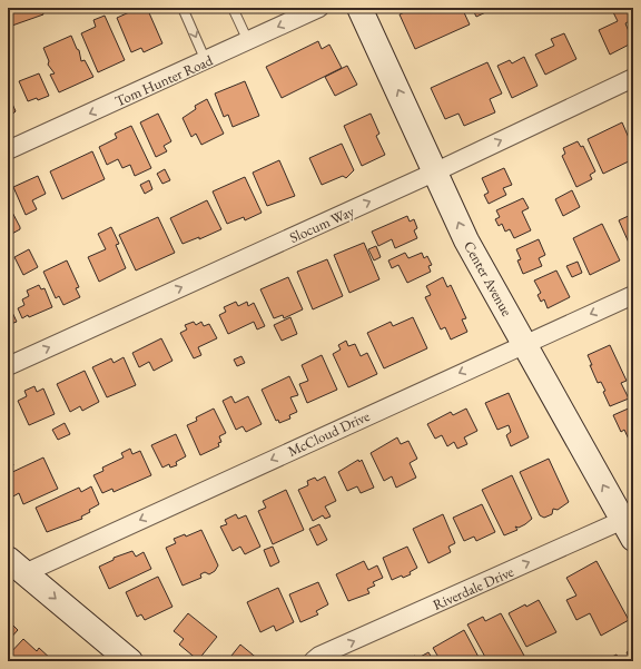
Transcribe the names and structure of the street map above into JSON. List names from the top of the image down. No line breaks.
{"streets":{"main road":["Center Avenue"],"street":["Tom Hunter Road","Slocum Way","McCloud Drive","Riverdale Drive"]},"crossings":[["Slocum Way","Center Avenue"],["Center Avenue","McCloud Drive"],["Center Avenue","Riverdale Drive"]],"one_way":["Tom Hunter Road","Slocum Way","Center Avenue","McCloud Drive","Riverdale Drive"]}
